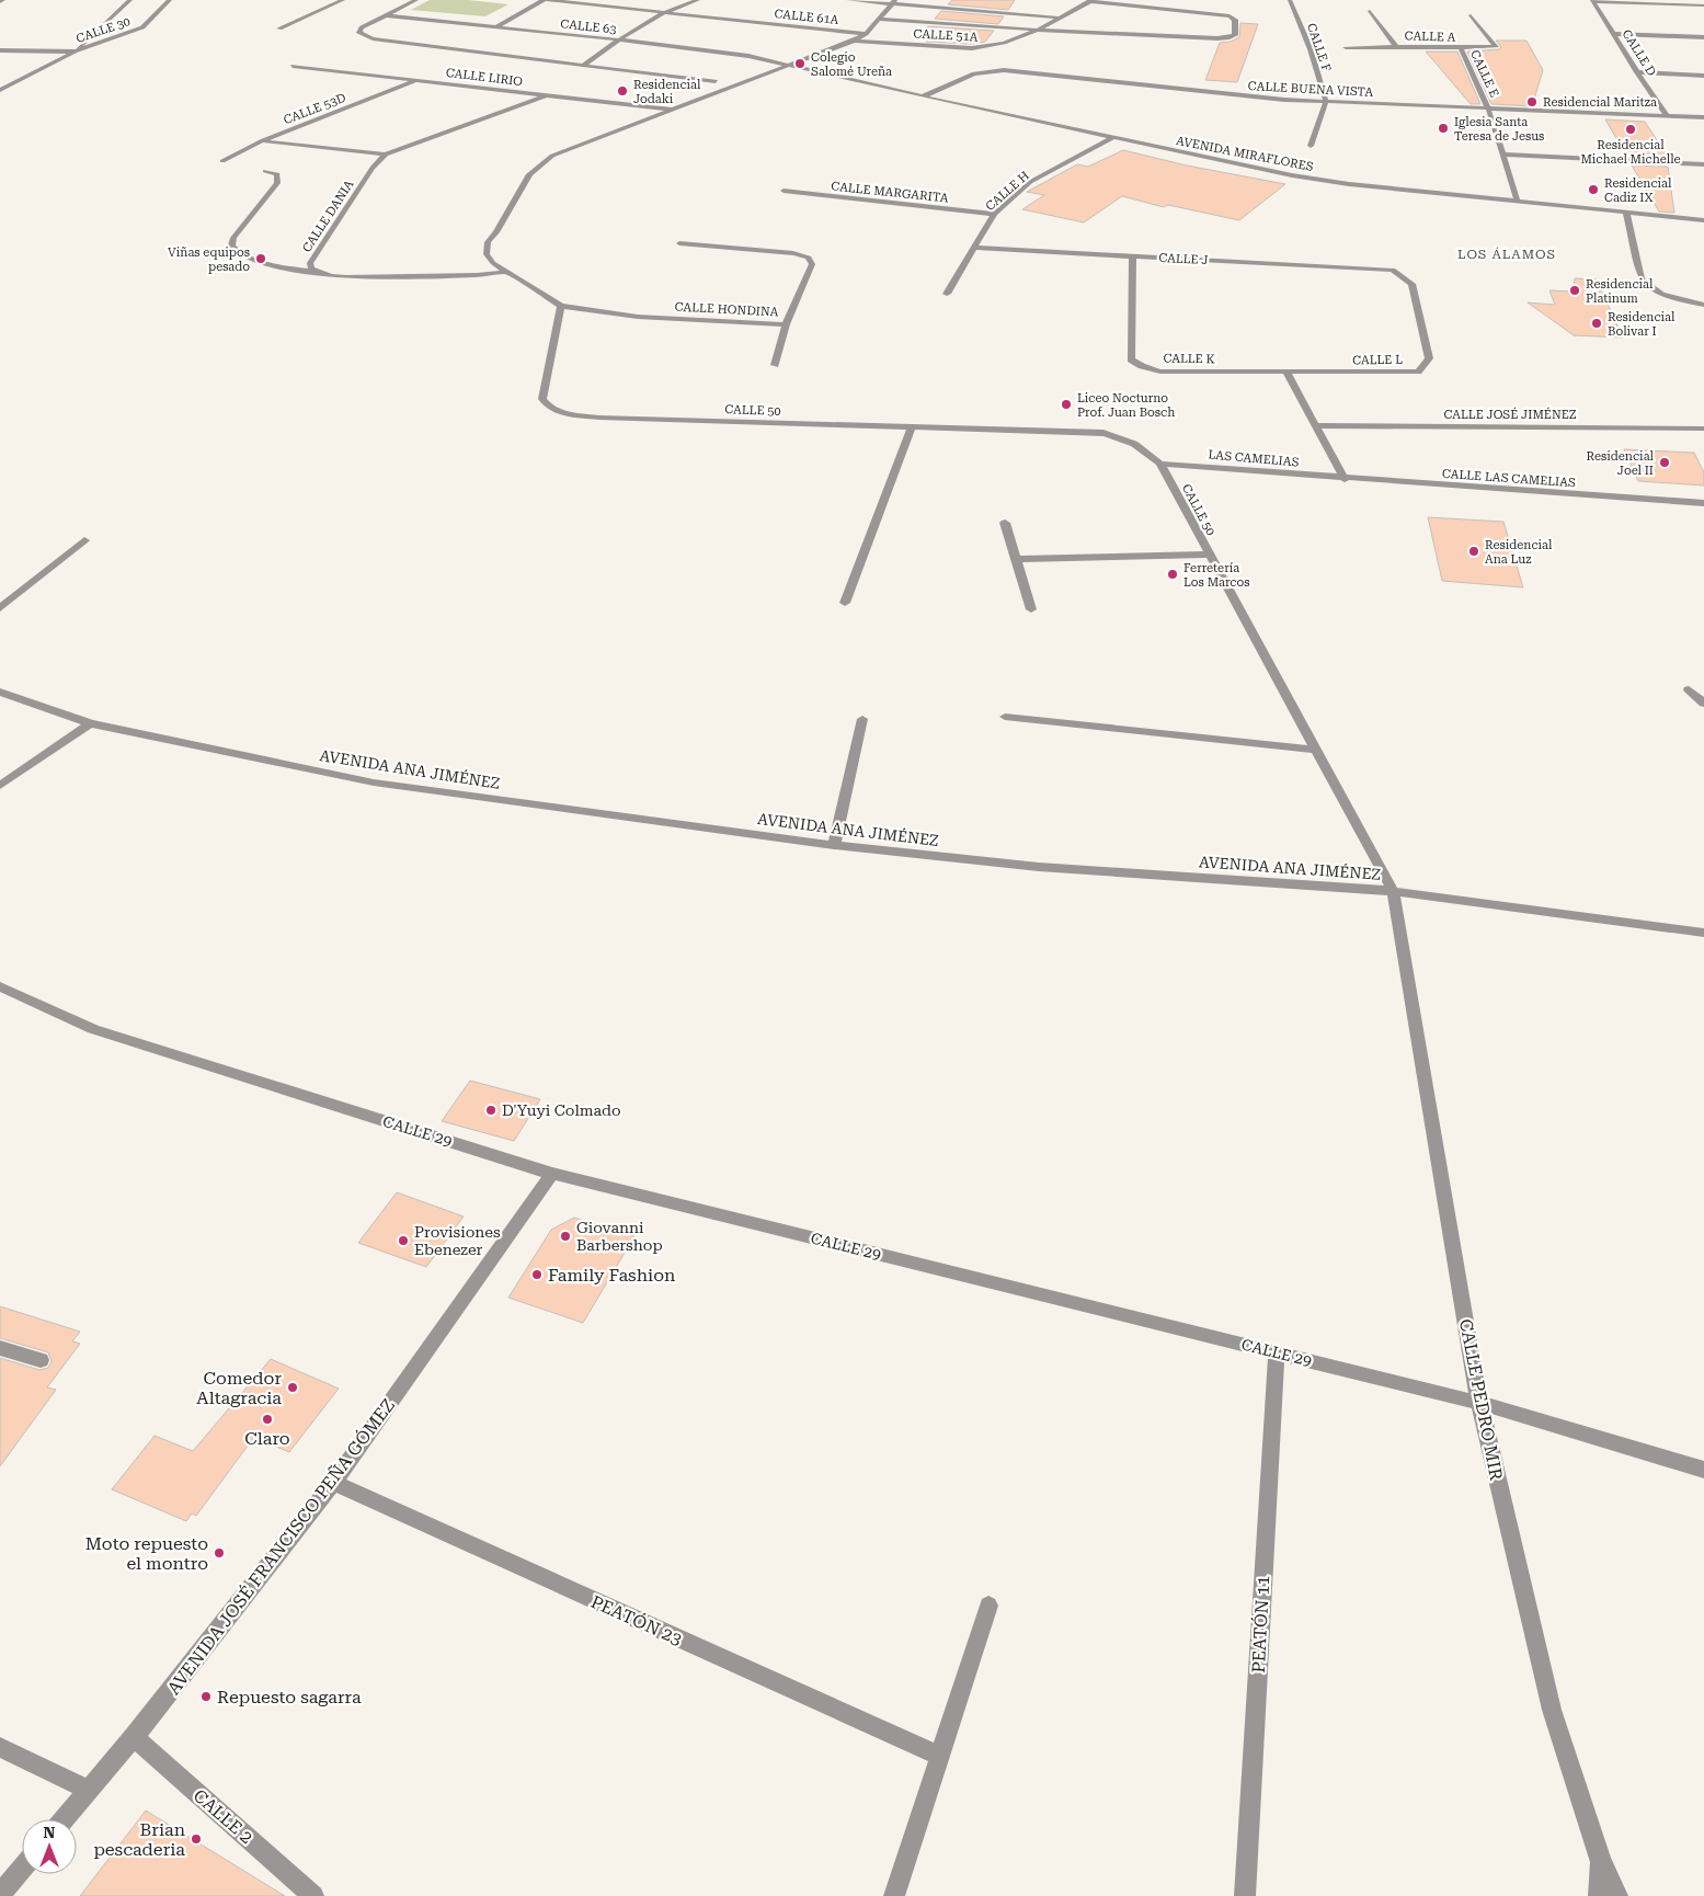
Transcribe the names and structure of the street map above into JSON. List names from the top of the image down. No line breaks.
{"streets":{"street":["CALLE 61A","CALLE 63","CALLE 30","CALLE 51A","CALLE A","CALLE F","CALLE D","CALLE E","CALLE LIRIO","CALLE BUENA VISTA","CALLE 53D","AVENIDA MIRAFLORES","CALLE H","CALLE MARGARITA","CALLE DANIA","CALLE J","CALLE HONDINA","CALLE K","CALLE L","CALLE 50","CALLE JOSÉ JIMÉNEZ","LAS CAMELIAS","CALLE LAS CAMELIAS","AVENIDA ANA JIMÉNEZ","CALLE 29","CALLE PEDRO MIR","AVENIDA JOSÉ FRANCISCO PEÑA GÓMEZ","PEATÓN 23","PEATÓN 11","CALLE 2"]},"crossings":[["CALLE 63","AVENIDA MIRAFLORES"],["CALLE A","CALLE E"],["CALLE F","CALLE BUENA VISTA"],["CALLE D","CALLE BUENA VISTA"],["CALLE E","CALLE BUENA VISTA"],["CALLE E","AVENIDA MIRAFLORES"],["CALLE LIRIO","CALLE 53D"],["CALLE LIRIO","CALLE DANIA"],["CALLE BUENA VISTA","AVENIDA MIRAFLORES"],["AVENIDA MIRAFLORES","CALLE H"],["CALLE H","CALLE MARGARITA"],["CALLE H","CALLE J"],["CALLE J","CALLE K"],["CALLE J","CALLE L"],["CALLE HONDINA","CALLE 50"],["CALLE K","CALLE L"],["CALLE 50","LAS CAMELIAS"],["CALLE 50","AVENIDA ANA JIMÉNEZ"],["CALLE 50","CALLE PEDRO MIR"],["LAS CAMELIAS","CALLE LAS CAMELIAS"],["AVENIDA ANA JIMÉNEZ","CALLE PEDRO MIR"],["CALLE 29","CALLE PEDRO MIR"],["CALLE 29","AVENIDA JOSÉ FRANCISCO PEÑA GÓMEZ"],["CALLE 29","PEATÓN 11"],["AVENIDA JOSÉ FRANCISCO PEÑA GÓMEZ","PEATÓN 23"],["AVENIDA JOSÉ FRANCISCO PEÑA GÓMEZ","CALLE 2"]],"districts":["LOS ÁLAMOS"],"places":["Colegio Salomé Ureña","Residencial Jodaki","Residencial Maritza","Iglesia Santa Teresa de Jesus","Residencial Michael Michelle","Residencial Cadiz IX","Viñas equipos pesado","Residencial Platinum","Residencial Bolivar I","Liceo Nocturno Prof. Juan Bosch","Residencial Joel II","Residencial Ana Luz","Ferretería Los Marcos","D'Yuyi Colmado","Giovanni Barbershop","Provisiones Ebenezer","Family Fashion","Comedor Altagracia","Claro","Moto repuesto el montro","Repuesto sagarra","Brian pescaderia"],"north":"top"}
